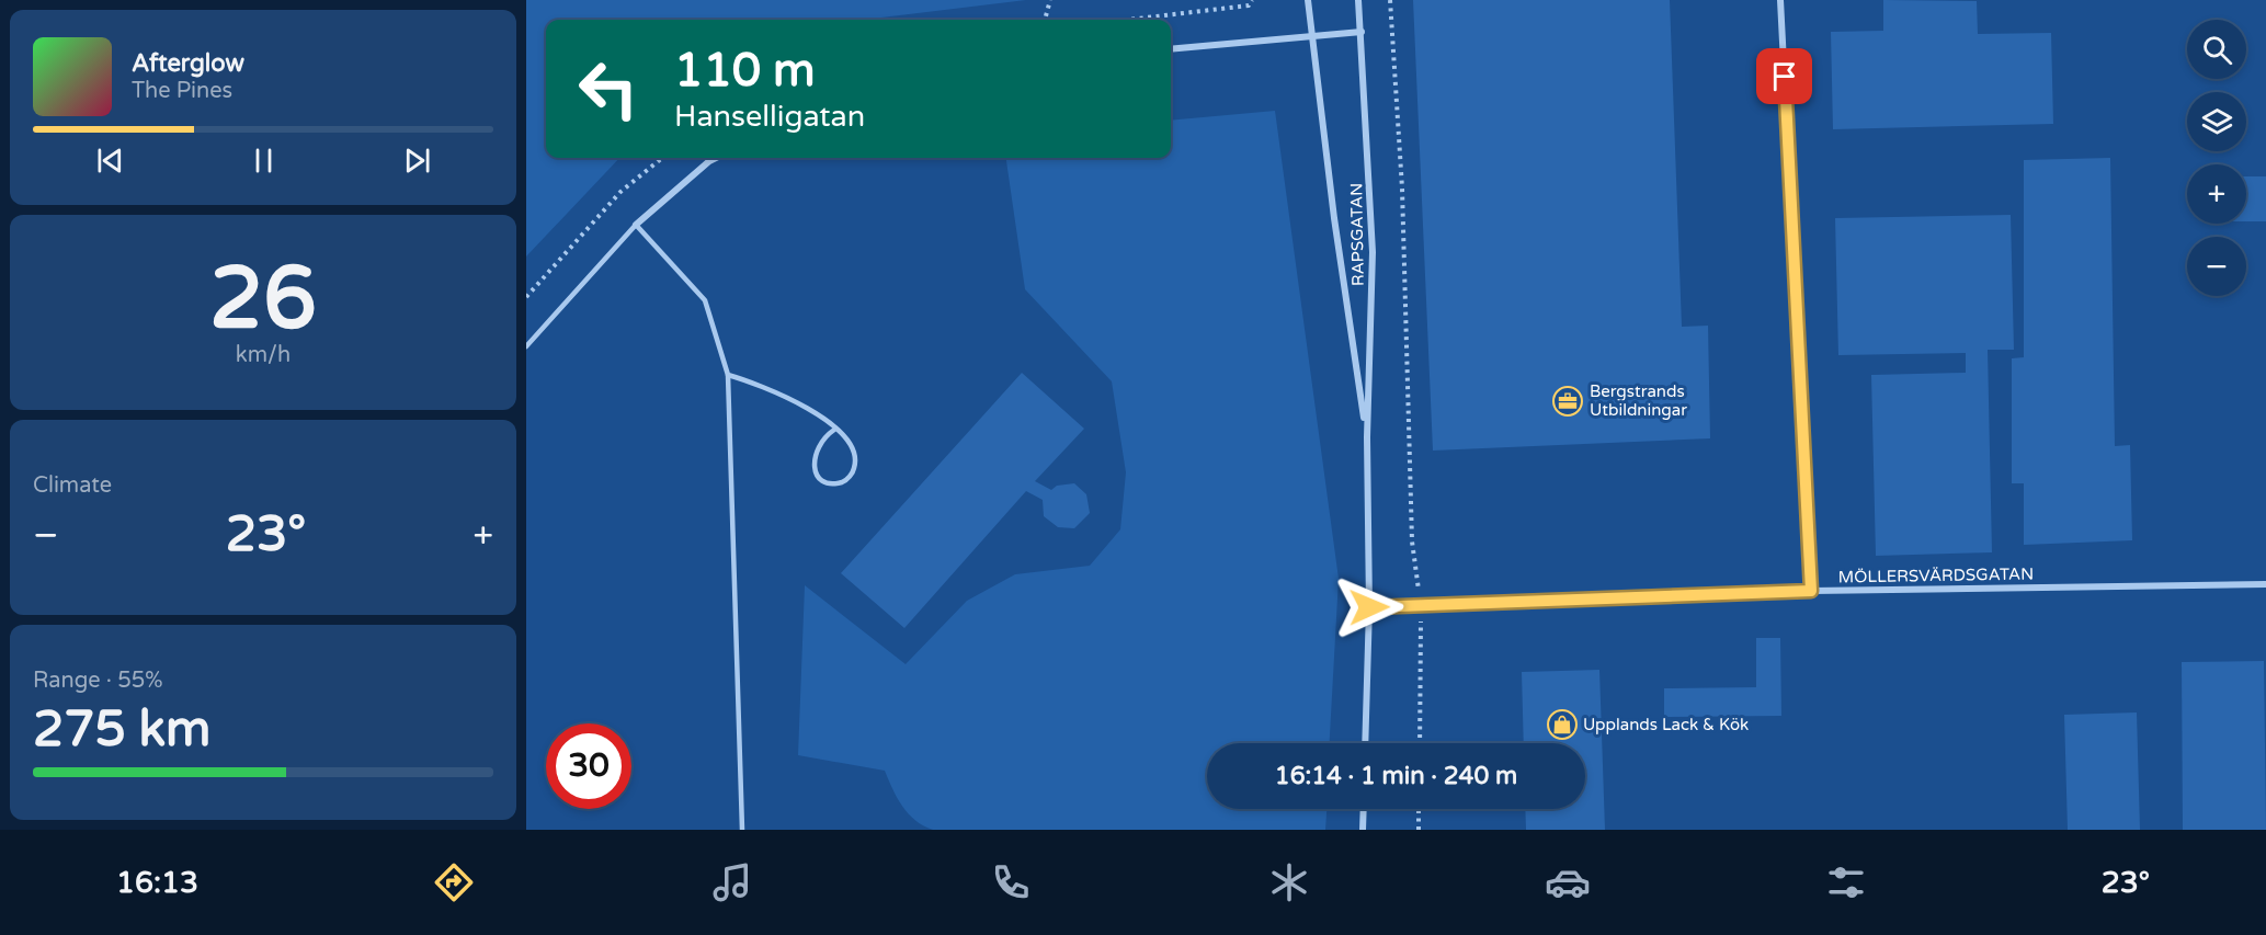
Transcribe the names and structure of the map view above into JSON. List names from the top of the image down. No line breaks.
{"streets":{"street":["RAPSGATAN","MÖLLERSVÄRDSGATAN"]},"crossings":[["RAPSGATAN","MÖLLERSVÄRDSGATAN"]],"places":{"office":["Bergstrands Utbildningar"],"shop":["Upplands Lack & Kök"]},"page":{"map_buttons":["+","−"],"turn":["110 m","Hanselligatan"],"song":["Afterglow","The Pines"],"tile":[["26","km/h"],"Climate",["Range · 55%","275 km"]],"heat":["−","23°","+"],"limit":"30","trip":"16:14 · 1 min · 240 m","tabs":["16:13","23°"]}}
